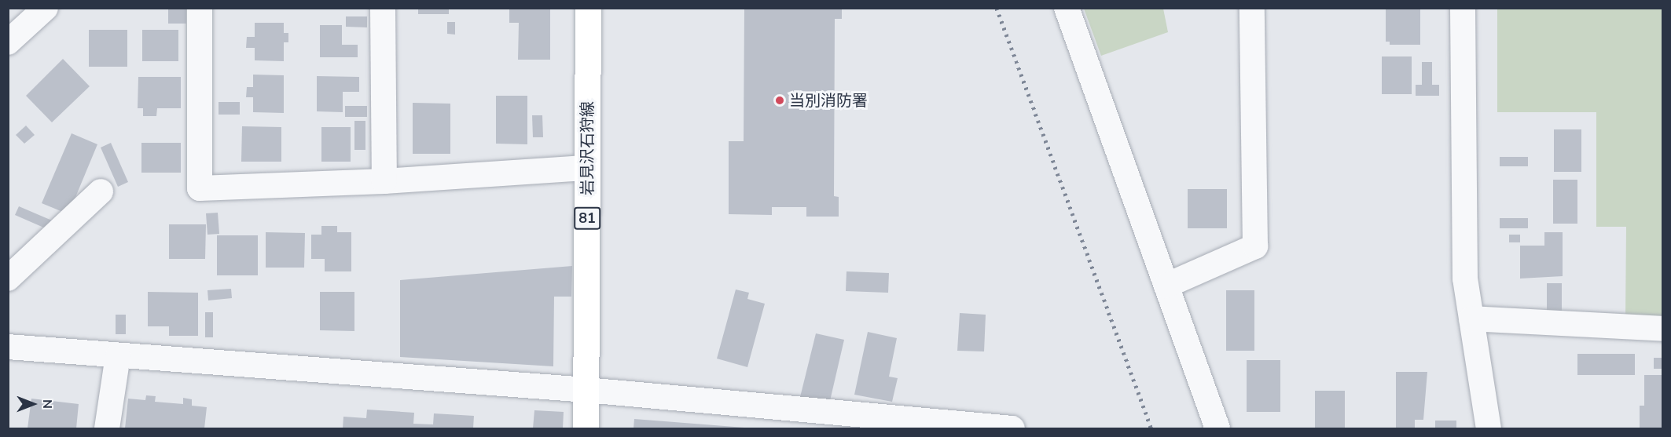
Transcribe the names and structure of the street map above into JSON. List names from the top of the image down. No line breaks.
{"streets":{"main road":["岩見沢石狩線","81"]},"places":["当別消防署"],"north":"right"}
